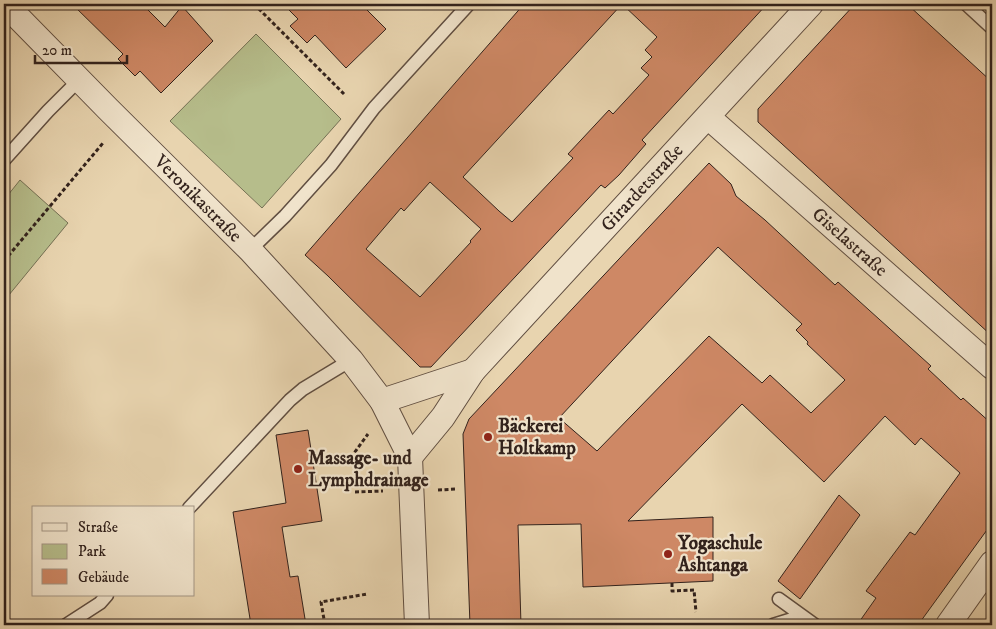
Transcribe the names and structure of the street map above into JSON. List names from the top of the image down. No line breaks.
{"streets":{"street":["Girardetstraße","Veronikastraße","Giselastraße"]},"crossings":[["Girardetstraße","Veronikastraße"],["Girardetstraße","Giselastraße"]],"places":["Bäckerei Holtkamp","Massage- und Lymphdrainage","Yogaschule Ashtanga"],"legend":["Straße","Park","Gebäude"],"scale_bar":"20 m"}
